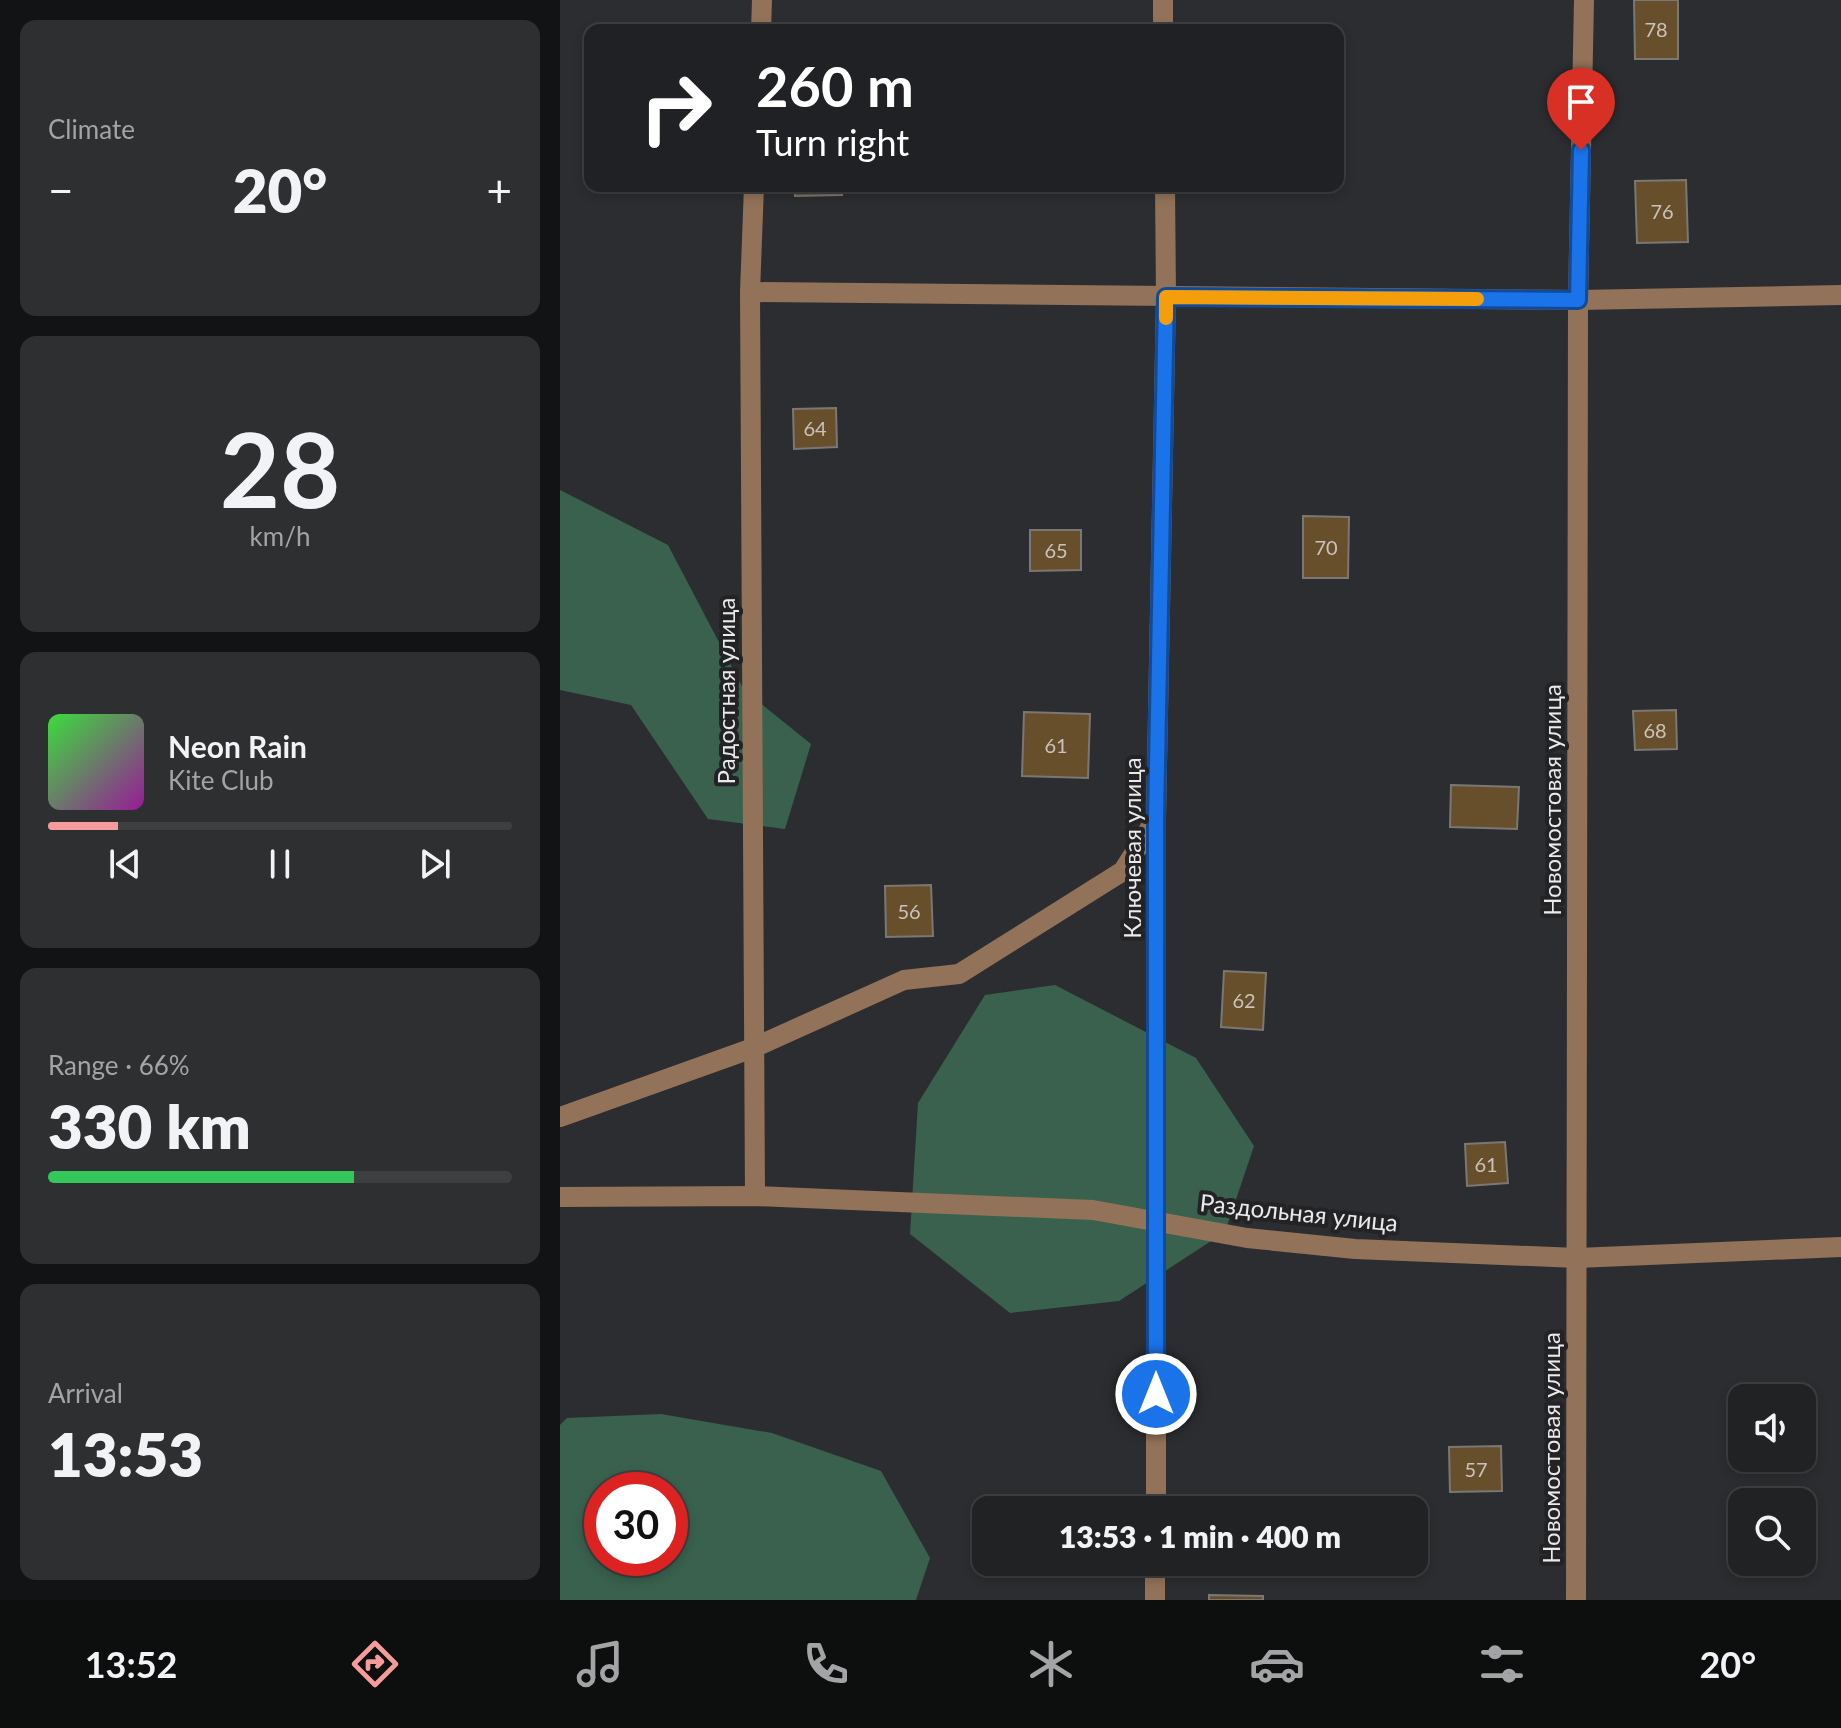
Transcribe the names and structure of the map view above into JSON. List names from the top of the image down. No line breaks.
{"streets":{"street":["Радостная улица","Новомостовая улица","Ключевая улица","Раздольная улица"]},"crossings":[["Радостная улица","Раздольная улица"],["Новомостовая улица","Раздольная улица"],["Ключевая улица","Раздольная улица"]],"house_numbers":["78","76","64","70","65","68","61","56","62","61","57"],"page":{"tile":["Climate",["28","km/h"],["Range · 66%","330 km"],["Arrival","13:53"]],"turn":["260 m","Turn right"],"heat":["−","20°","+"],"song":["Neon Rain","Kite Club"],"limit":"30","trip":"13:53 · 1 min · 400 m","tabs":["13:52","20°"]}}
